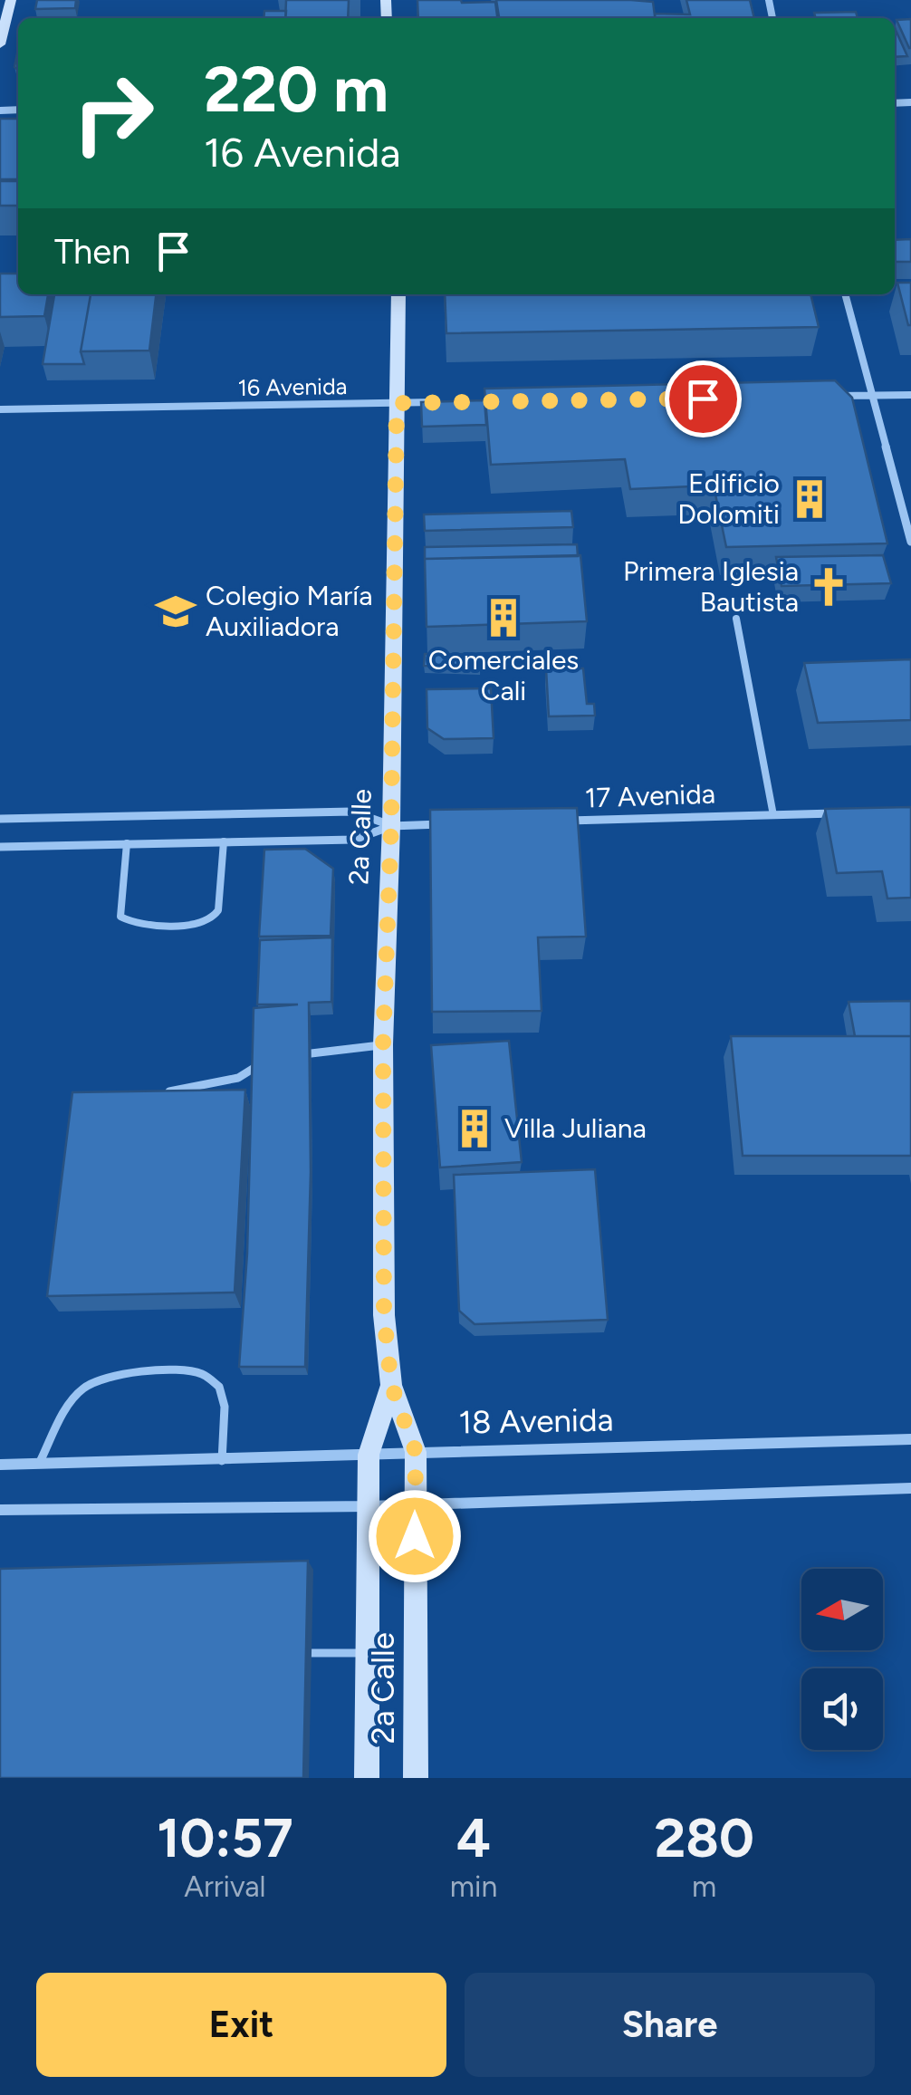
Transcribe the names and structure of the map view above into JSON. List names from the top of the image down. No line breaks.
{"streets":{"street":["16 Avenida","17 Avenida","2a Calle","18 Avenida"]},"crossings":[["16 Avenida","2a Calle"],["2a Calle","18 Avenida"]],"places":{"building":["Edificio Dolomiti","Comerciales Cali","Villa Juliana"],"church":["Primera Iglesia Bautista"],"school or university":["Colegio María Auxiliadora"]},"north":"left","page":{"turn":["220 m","16 Avenida"],"then":"Then","eta":["10:57","Arrival","4","min","280","m"],"buttons":["Exit","Share"]}}
